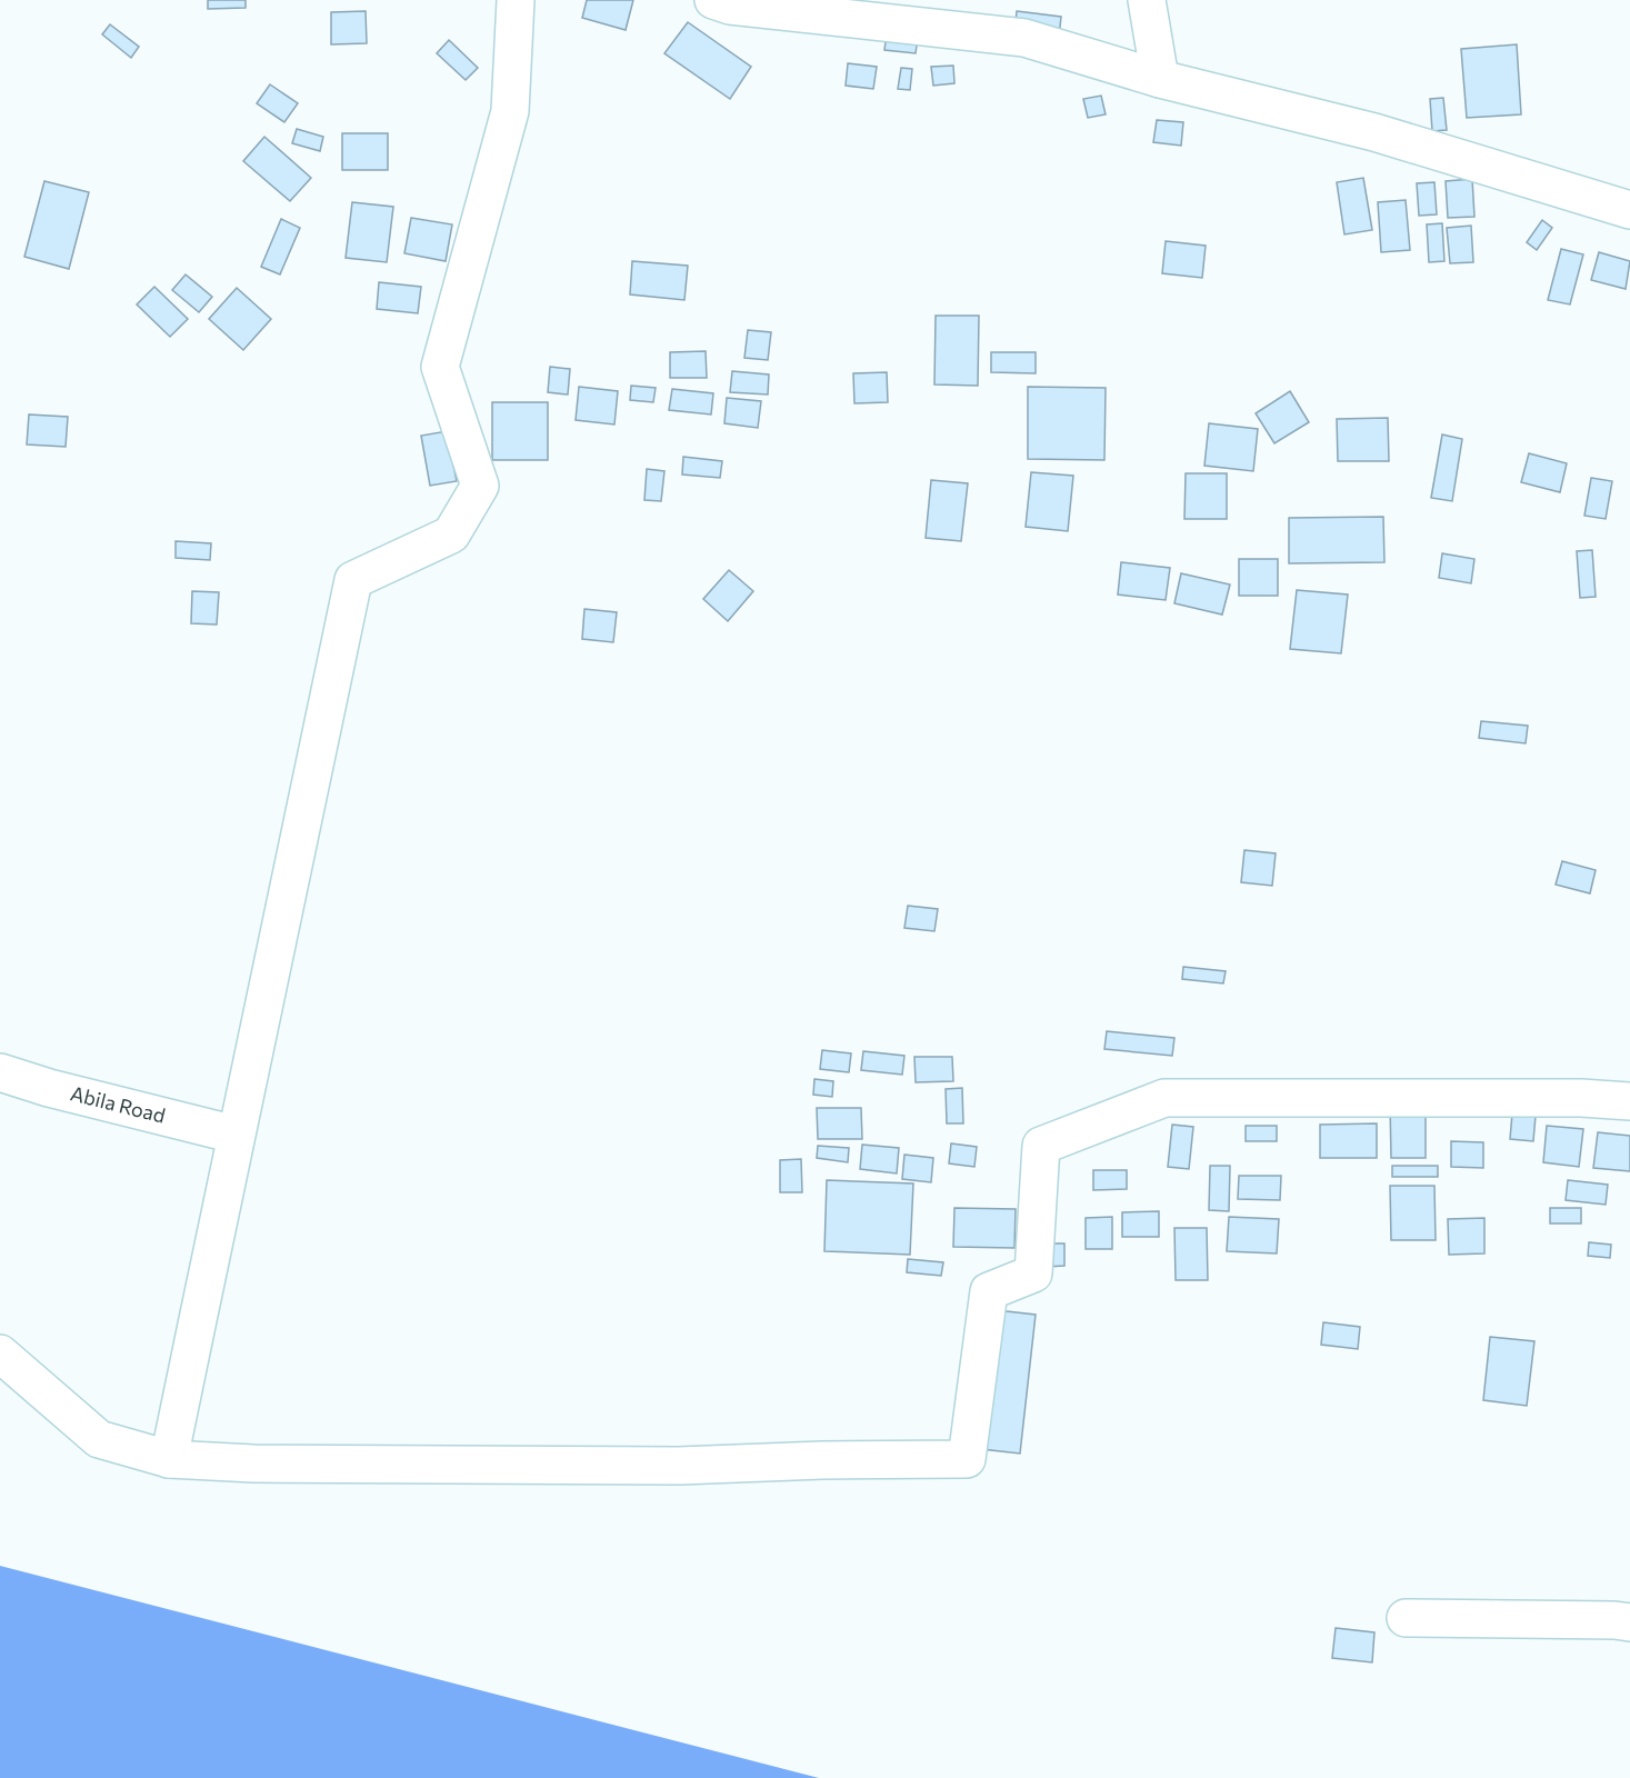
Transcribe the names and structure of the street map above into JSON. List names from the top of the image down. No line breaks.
{"streets":{"street":["Abila Road"]}}
